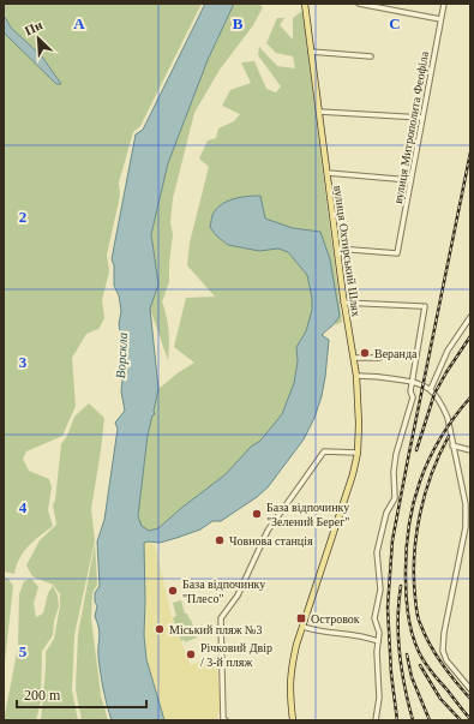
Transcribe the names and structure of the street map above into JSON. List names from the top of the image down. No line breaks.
{"streets":{"main road":["вулиця Охтирський Шлях"],"street":["вулиця Митрополита Феофіла"]},"crossings":[["вулиця Митрополита Феофіла","вулиця Охтирський Шлях"]],"water":["Ворскла"],"places":{"other":["Веранда","База відпочинку \"Зелений Берег\"","Човнова станція","База відпочинку \"Плесо\"","Міський пляж №3","Річковий Двір / 3-й пляж"],"transit":["Островок"]},"scale_bar":"200 m","north":"top left","grid":{"columns":["A","B","C"],"rows":["2","3","4","5"]}}
